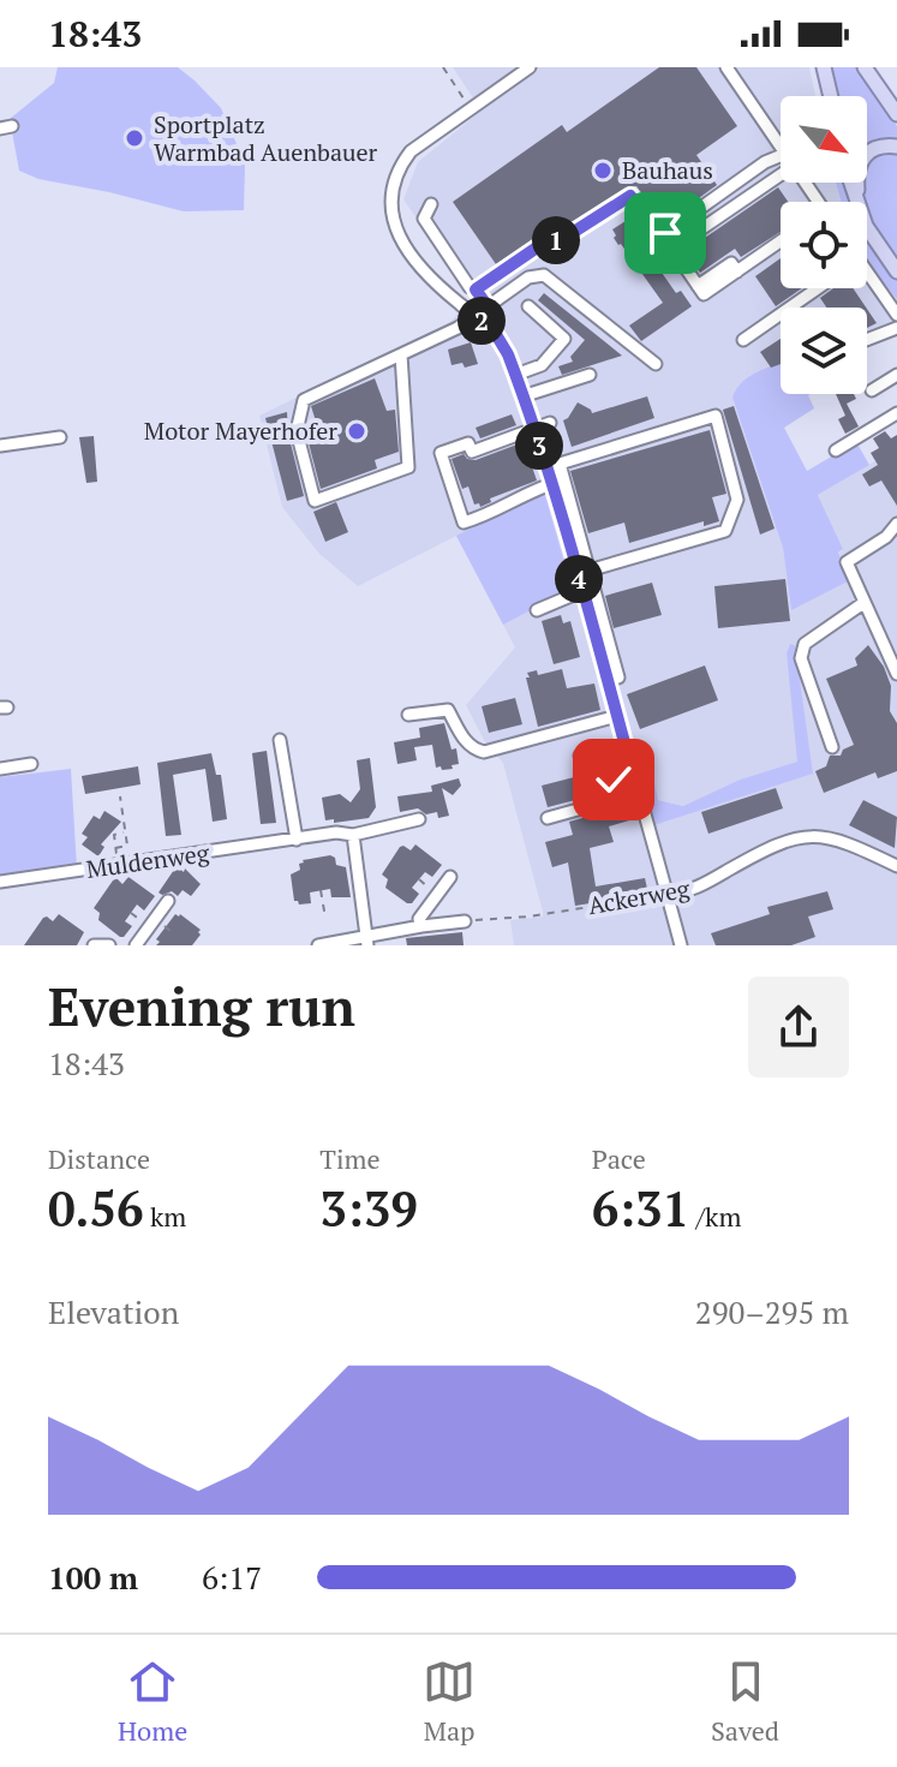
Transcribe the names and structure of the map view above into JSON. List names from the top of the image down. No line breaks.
{"streets":{"street":["Muldenweg","Ackerweg"]},"places":["Sportplatz Warmbad Auenbauer","Bauhaus","Motor Mayerhofer"],"north":"bottom right","page":{"status":"18:43","pins":["1","2","3","4"],"heading":["Evening run","18:43"],"stats":[["Distance","0.56 km"],["Time","3:39"],["Pace","6:31 /km"]],"chart":["Elevation","290–295 m"],"list":[{"name":"100 m","note":"6:17"}],"tabs":["Home","Map","Saved"]}}
